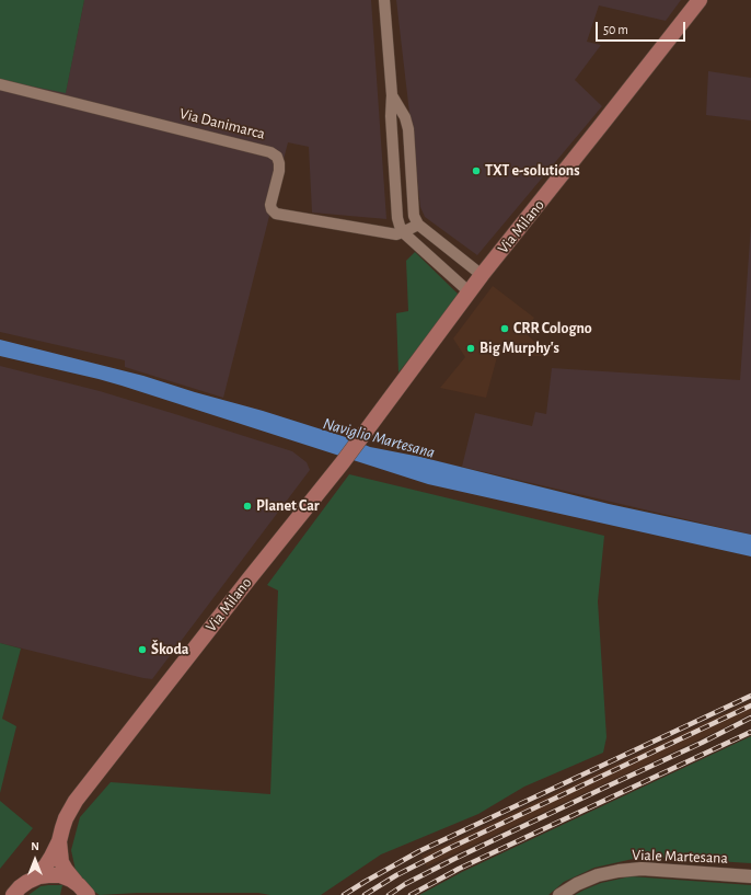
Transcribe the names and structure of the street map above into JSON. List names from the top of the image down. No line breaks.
{"streets":{"main road":["Via Milano"],"street":["Via Danimarca","Viale Martesana"]},"water":["Naviglio Martesana"],"places":["TXT e-solutions","CRR Cologno","Big Murphy's","Planet Car","Škoda"],"scale_bar":"50 m","north":"top"}
